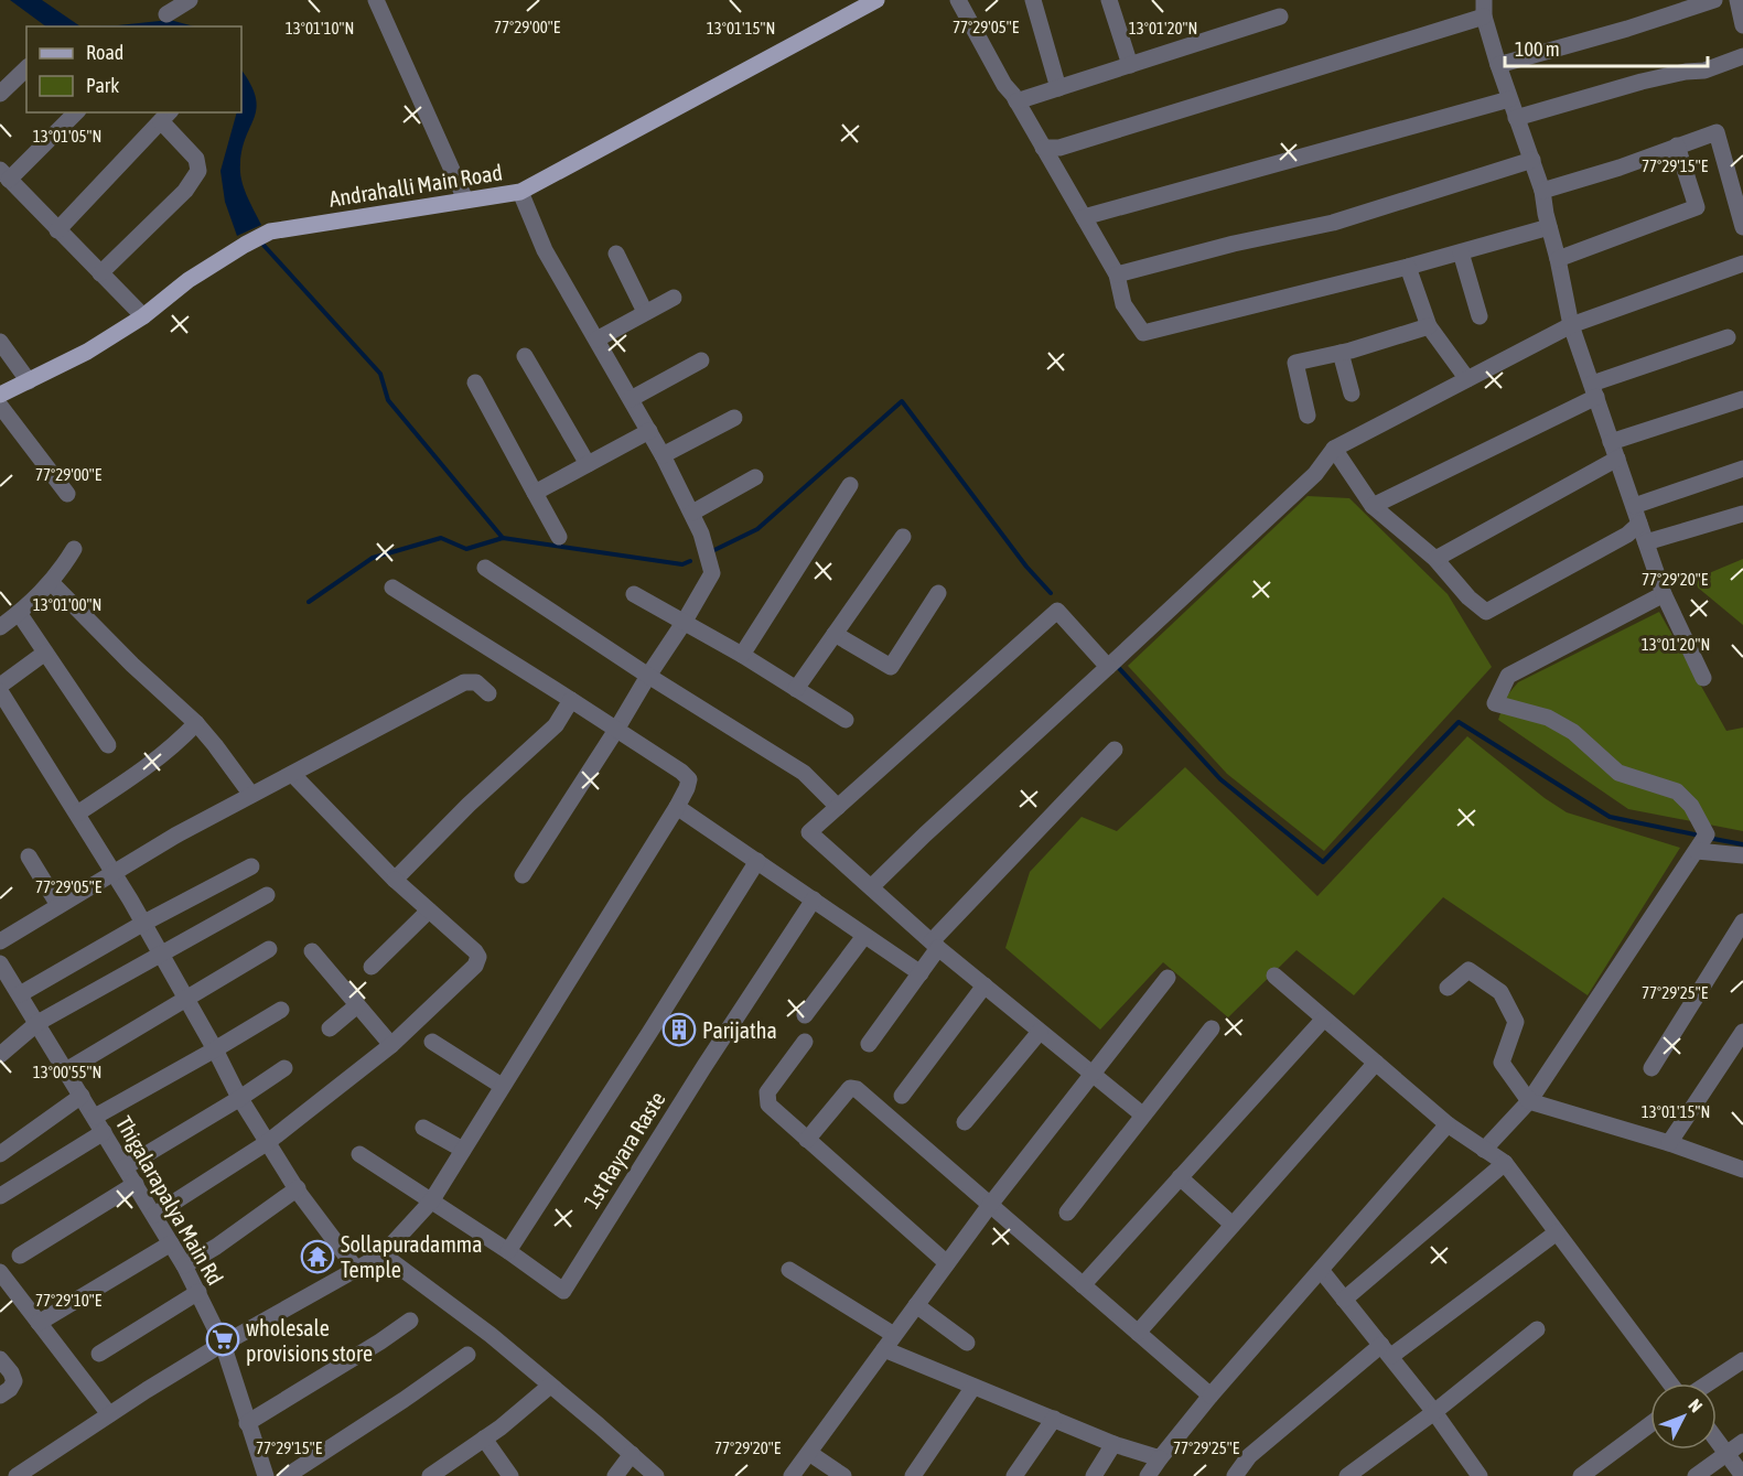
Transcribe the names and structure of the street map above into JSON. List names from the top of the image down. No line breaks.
{"streets":{"main road":["Andrahalli Main Road"],"street":["1st Rayara Raste","Thigalarapalya Main Rd"]},"places":{"building":["Parijatha"],"temple":["Sollapuradamma Temple"],"supermarket":["wholesale provisions store"]},"legend":["Road","Park"],"scale_bar":"100 m","north":"top right","coordinates":["77°29'00\"E","77°29'05\"E","13°01'10\"N","13°01'15\"N","13°01'20\"N","13°01'05\"N","77°29'15\"E","77°29'20\"E","13°01'00\"N","77°29'25\"E","13°00'55\"N","77°29'10\"E"]}
